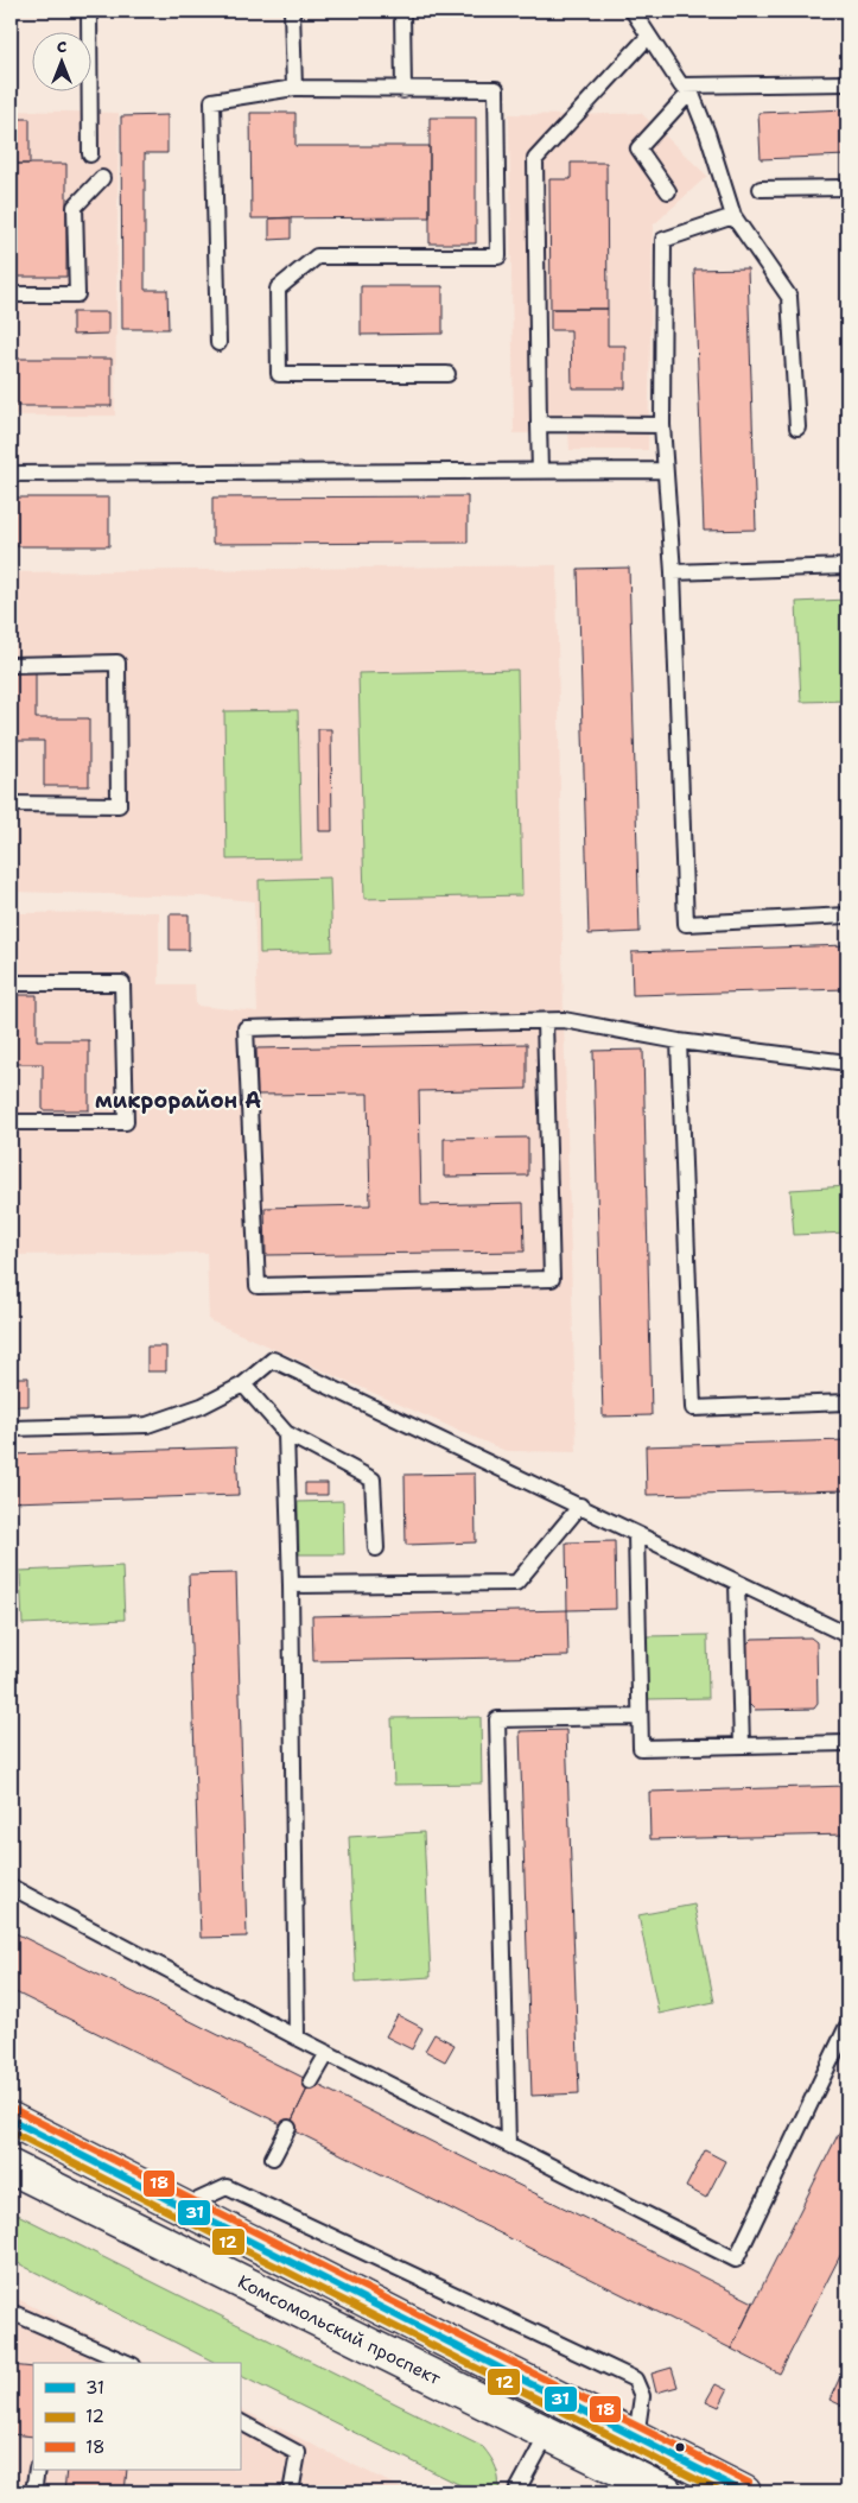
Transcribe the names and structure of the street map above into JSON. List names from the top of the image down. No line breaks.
{"streets":{"main road":["Комсомольский проспект"]},"districts":["микрорайон А"],"lines":["transit line 18","transit line 31","transit line 12"],"legend":["31","12","18"],"north":"top"}
